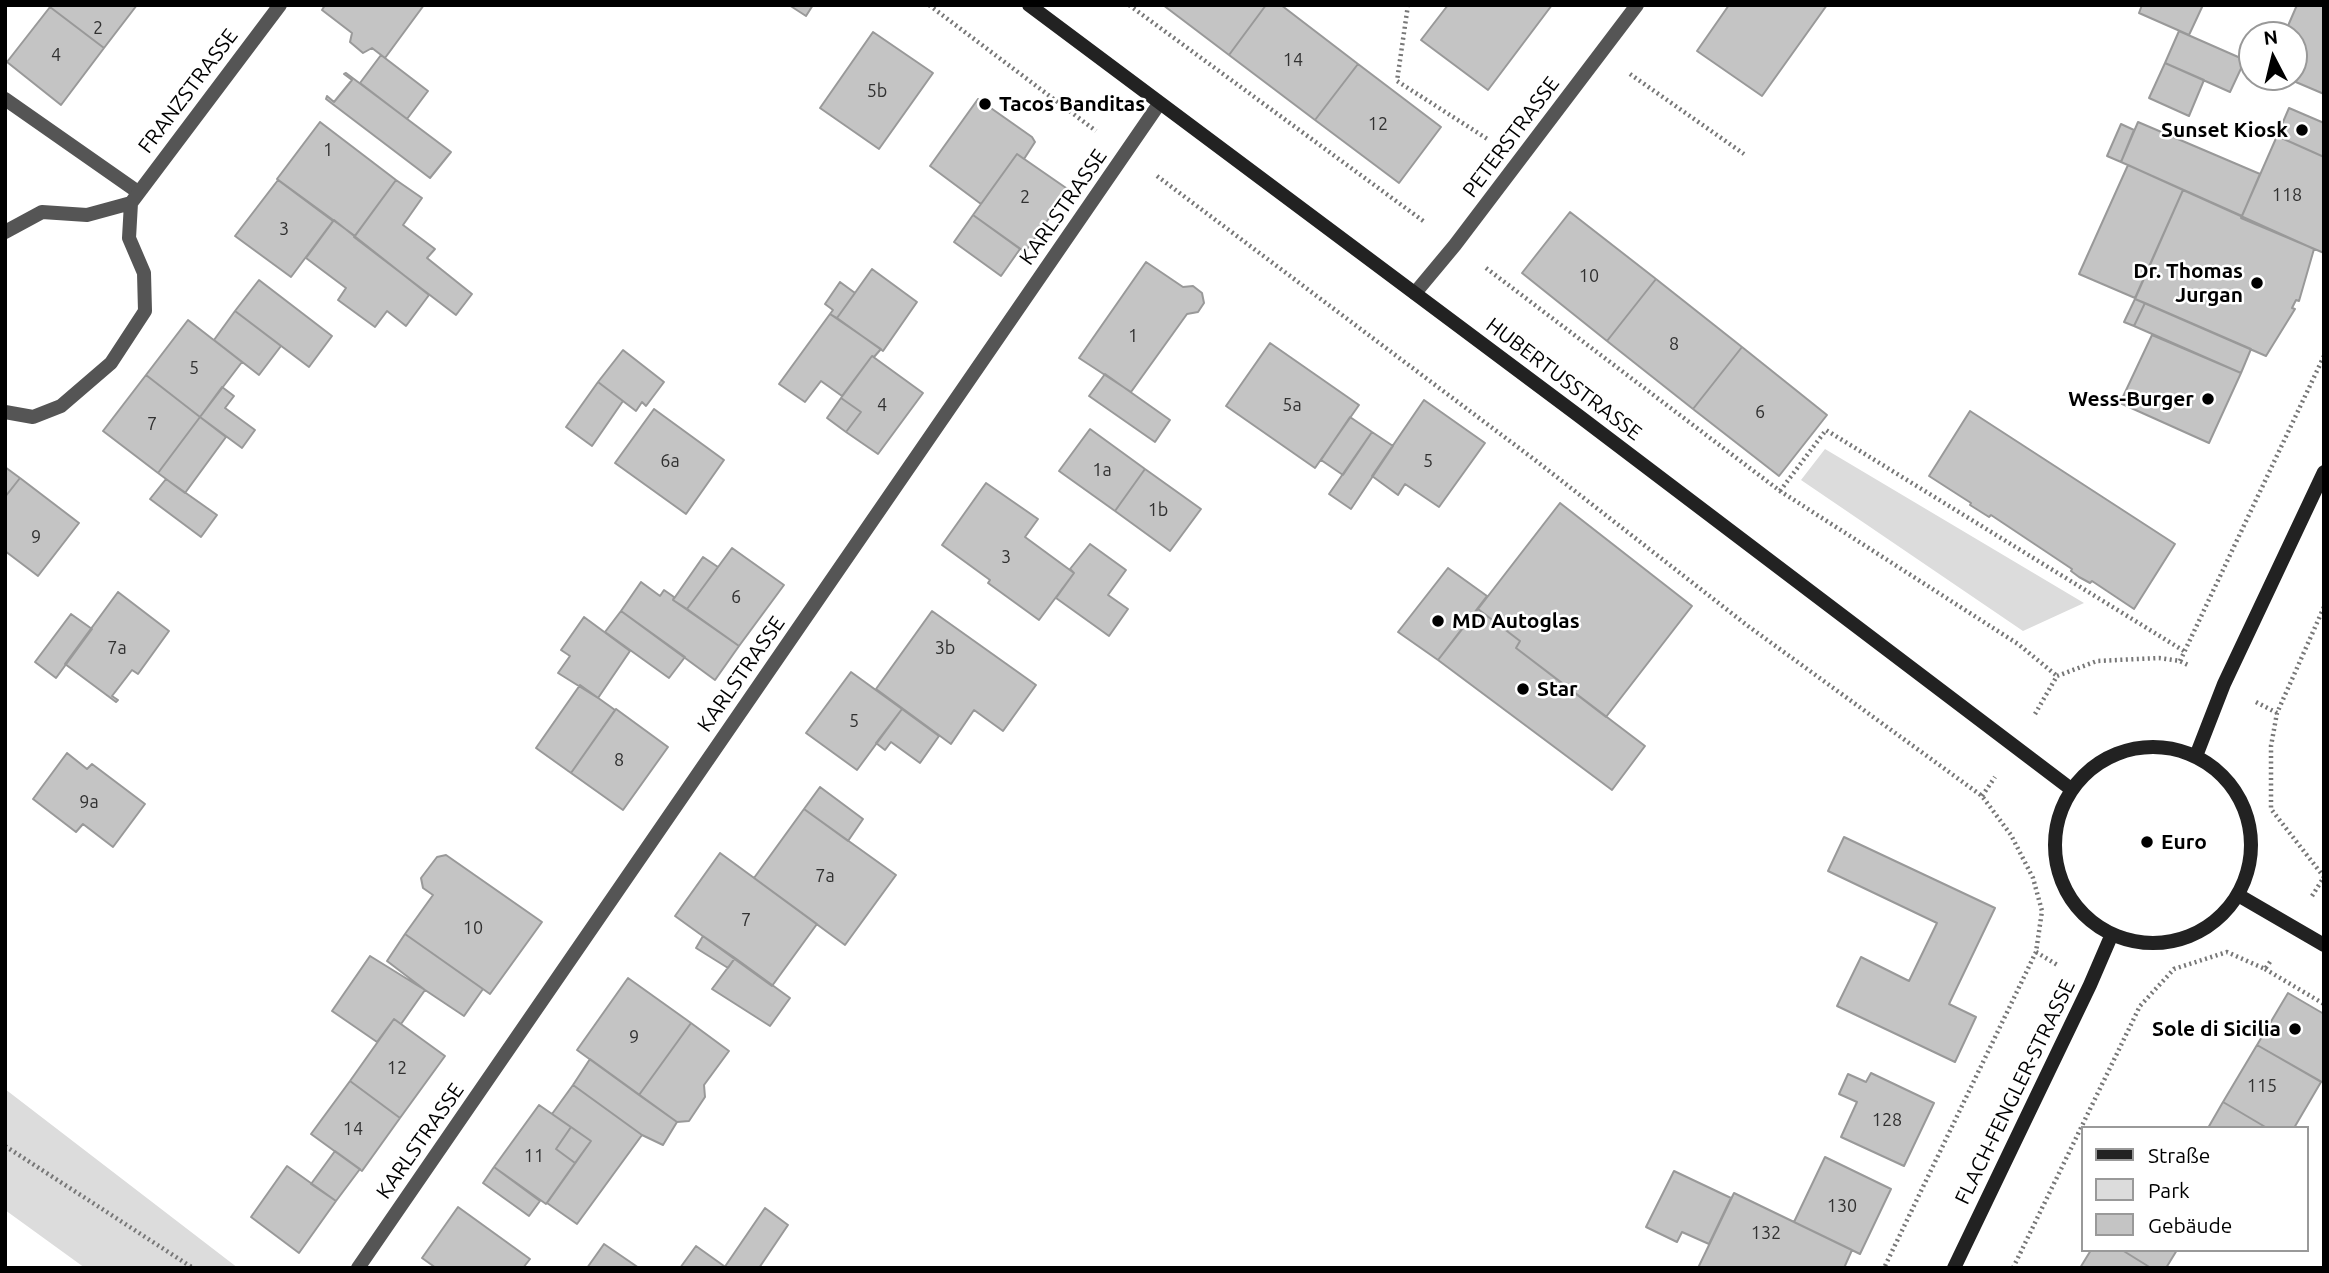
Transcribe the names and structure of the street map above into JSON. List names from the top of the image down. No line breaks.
{"streets":{"street":["FRANZSTRASSE","PETERSTRASSE","KARLSTRASSE","HUBERTUSSTRASSE","FLACH-FENGLER-STRASSE"]},"crossings":[["PETERSTRASSE","HUBERTUSSTRASSE"],["KARLSTRASSE","HUBERTUSSTRASSE"],["HUBERTUSSTRASSE","FLACH-FENGLER-STRASSE"]],"places":["Tacos Banditas","Sunset Kiosk","Dr. Thomas Jurgan","Wess-Burger","MD Autoglas","Star","Euro","Sole di Sicilia"],"house_numbers":["2","4","14","5b","12","1","118","2","3","10","1","8","5","4","5a","6","7","6a","5","1a","1b","9","3","6","7a","3b","5","8","9a","7a","7","10","9","12","115","128","14","11","130","132"],"legend":["Straße","Park","Gebäude"],"north":"top"}
